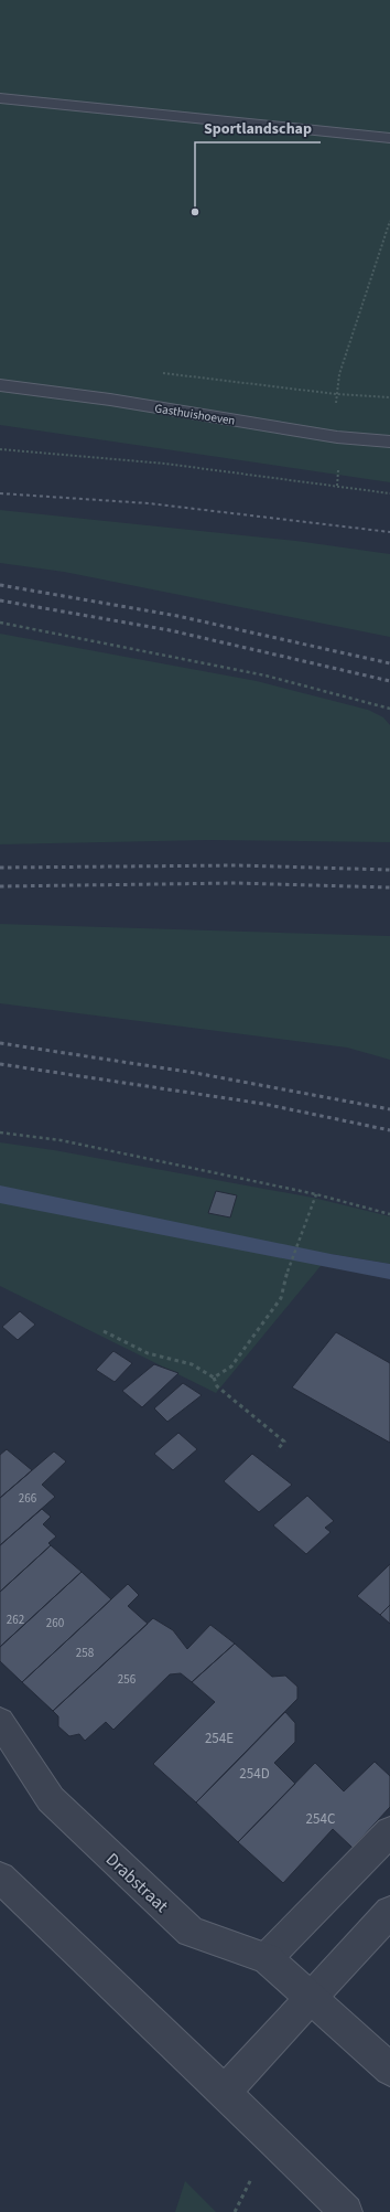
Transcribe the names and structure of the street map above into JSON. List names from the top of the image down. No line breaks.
{"streets":{"street":["Gasthuishoeven","Drabstraat"]},"places":["Sportlandschap"],"house_numbers":["266","262","260","258","256","254E","254D","254C"]}
